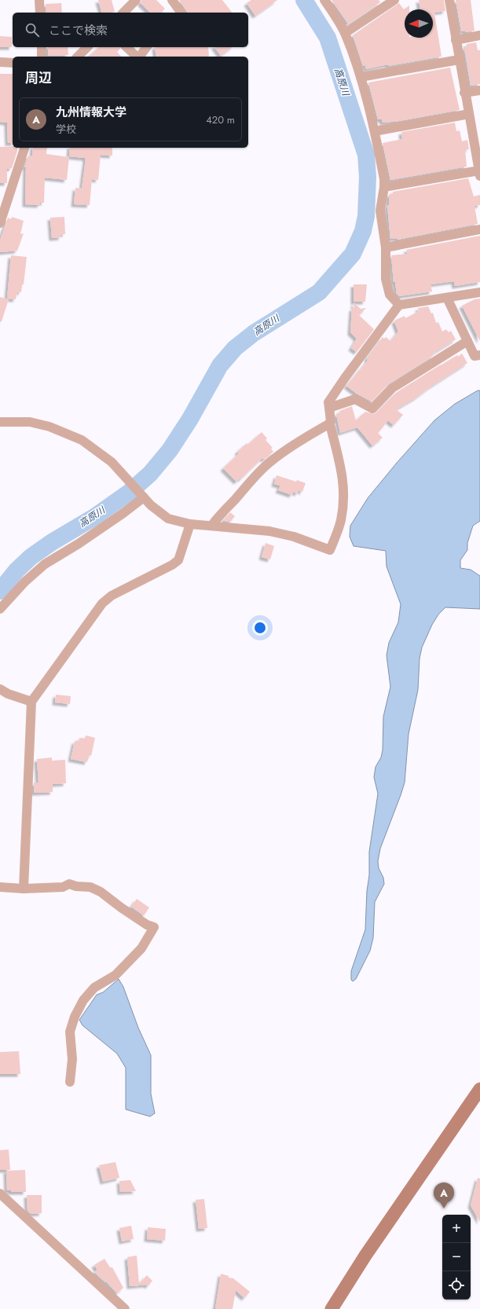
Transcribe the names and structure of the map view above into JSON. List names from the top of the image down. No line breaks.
{"water":["高原川"],"north":"left","page":{"search":"ここで検索","heading":"周辺","list":[{"mark":"A","name":"九州情報大学","note":"学校","value":"420 m"}],"pins":"A","map_buttons":["+","−"]}}
